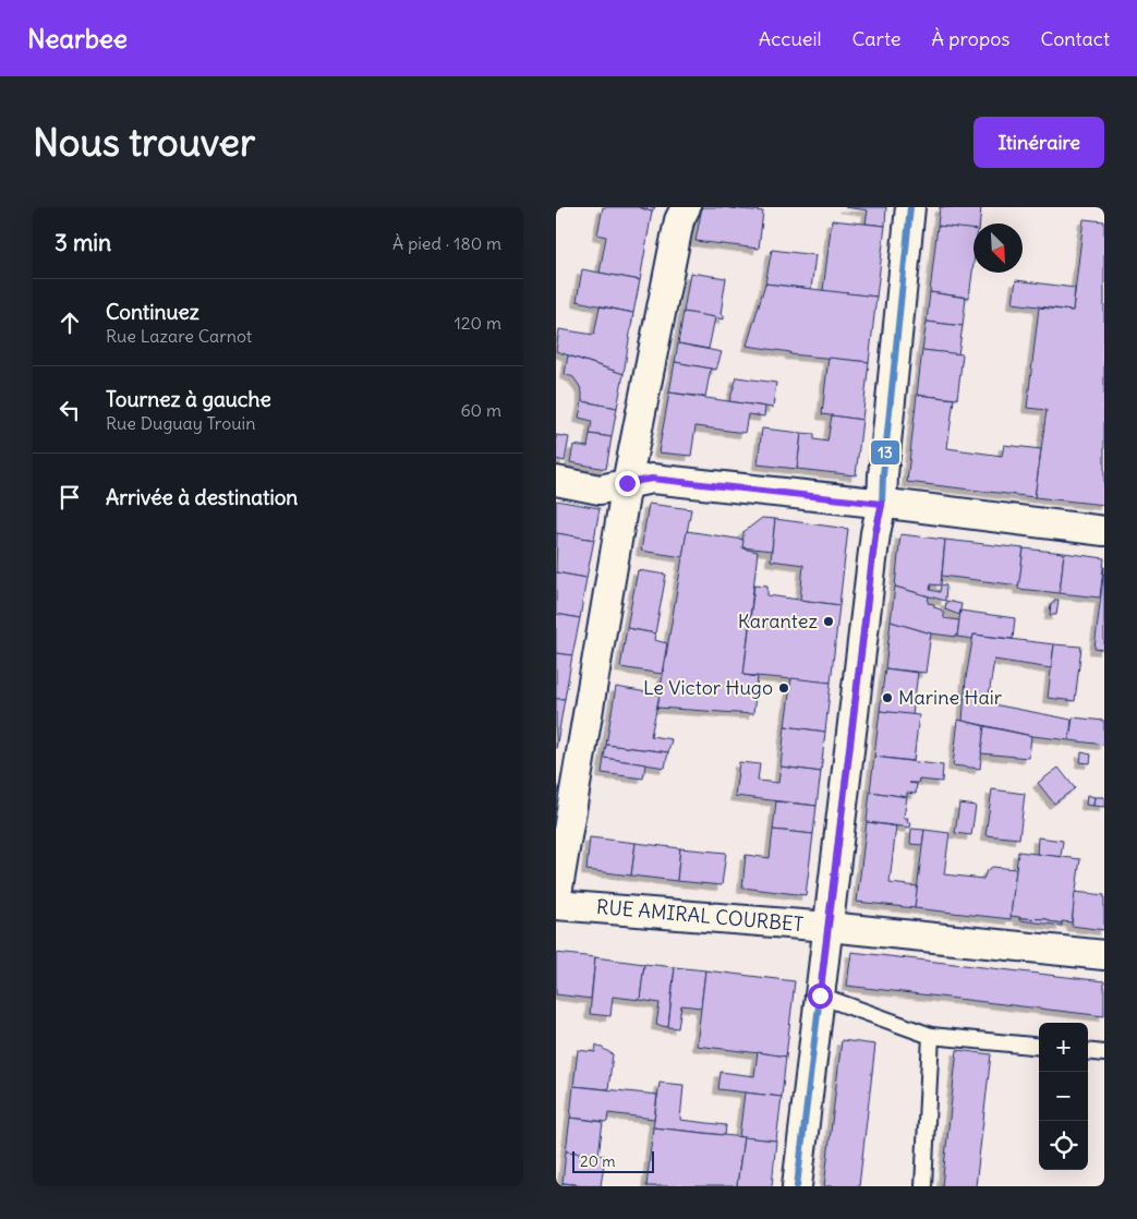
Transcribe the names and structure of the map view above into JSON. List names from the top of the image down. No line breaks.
{"streets":{"street":["RUE AMIRAL COURBET"]},"places":["Karantez","Le Victor Hugo","Marine Hair"],"lines":["transit line 13"],"scale_bar":"20 m","north":"bottom right","page":{"header":"Nearbee","nav":["Accueil","Carte","À propos","Contact"],"buttons":"Itinéraire","title":"Nous trouver","heading":["3 min","À pied · 180 m"],"list":[["Continuez","Rue Lazare Carnot","120 m"],["Tournez à gauche","Rue Duguay Trouin","60 m"],"Arrivée à destination"],"map_buttons":["+","−"],"scale":"20 m"}}
